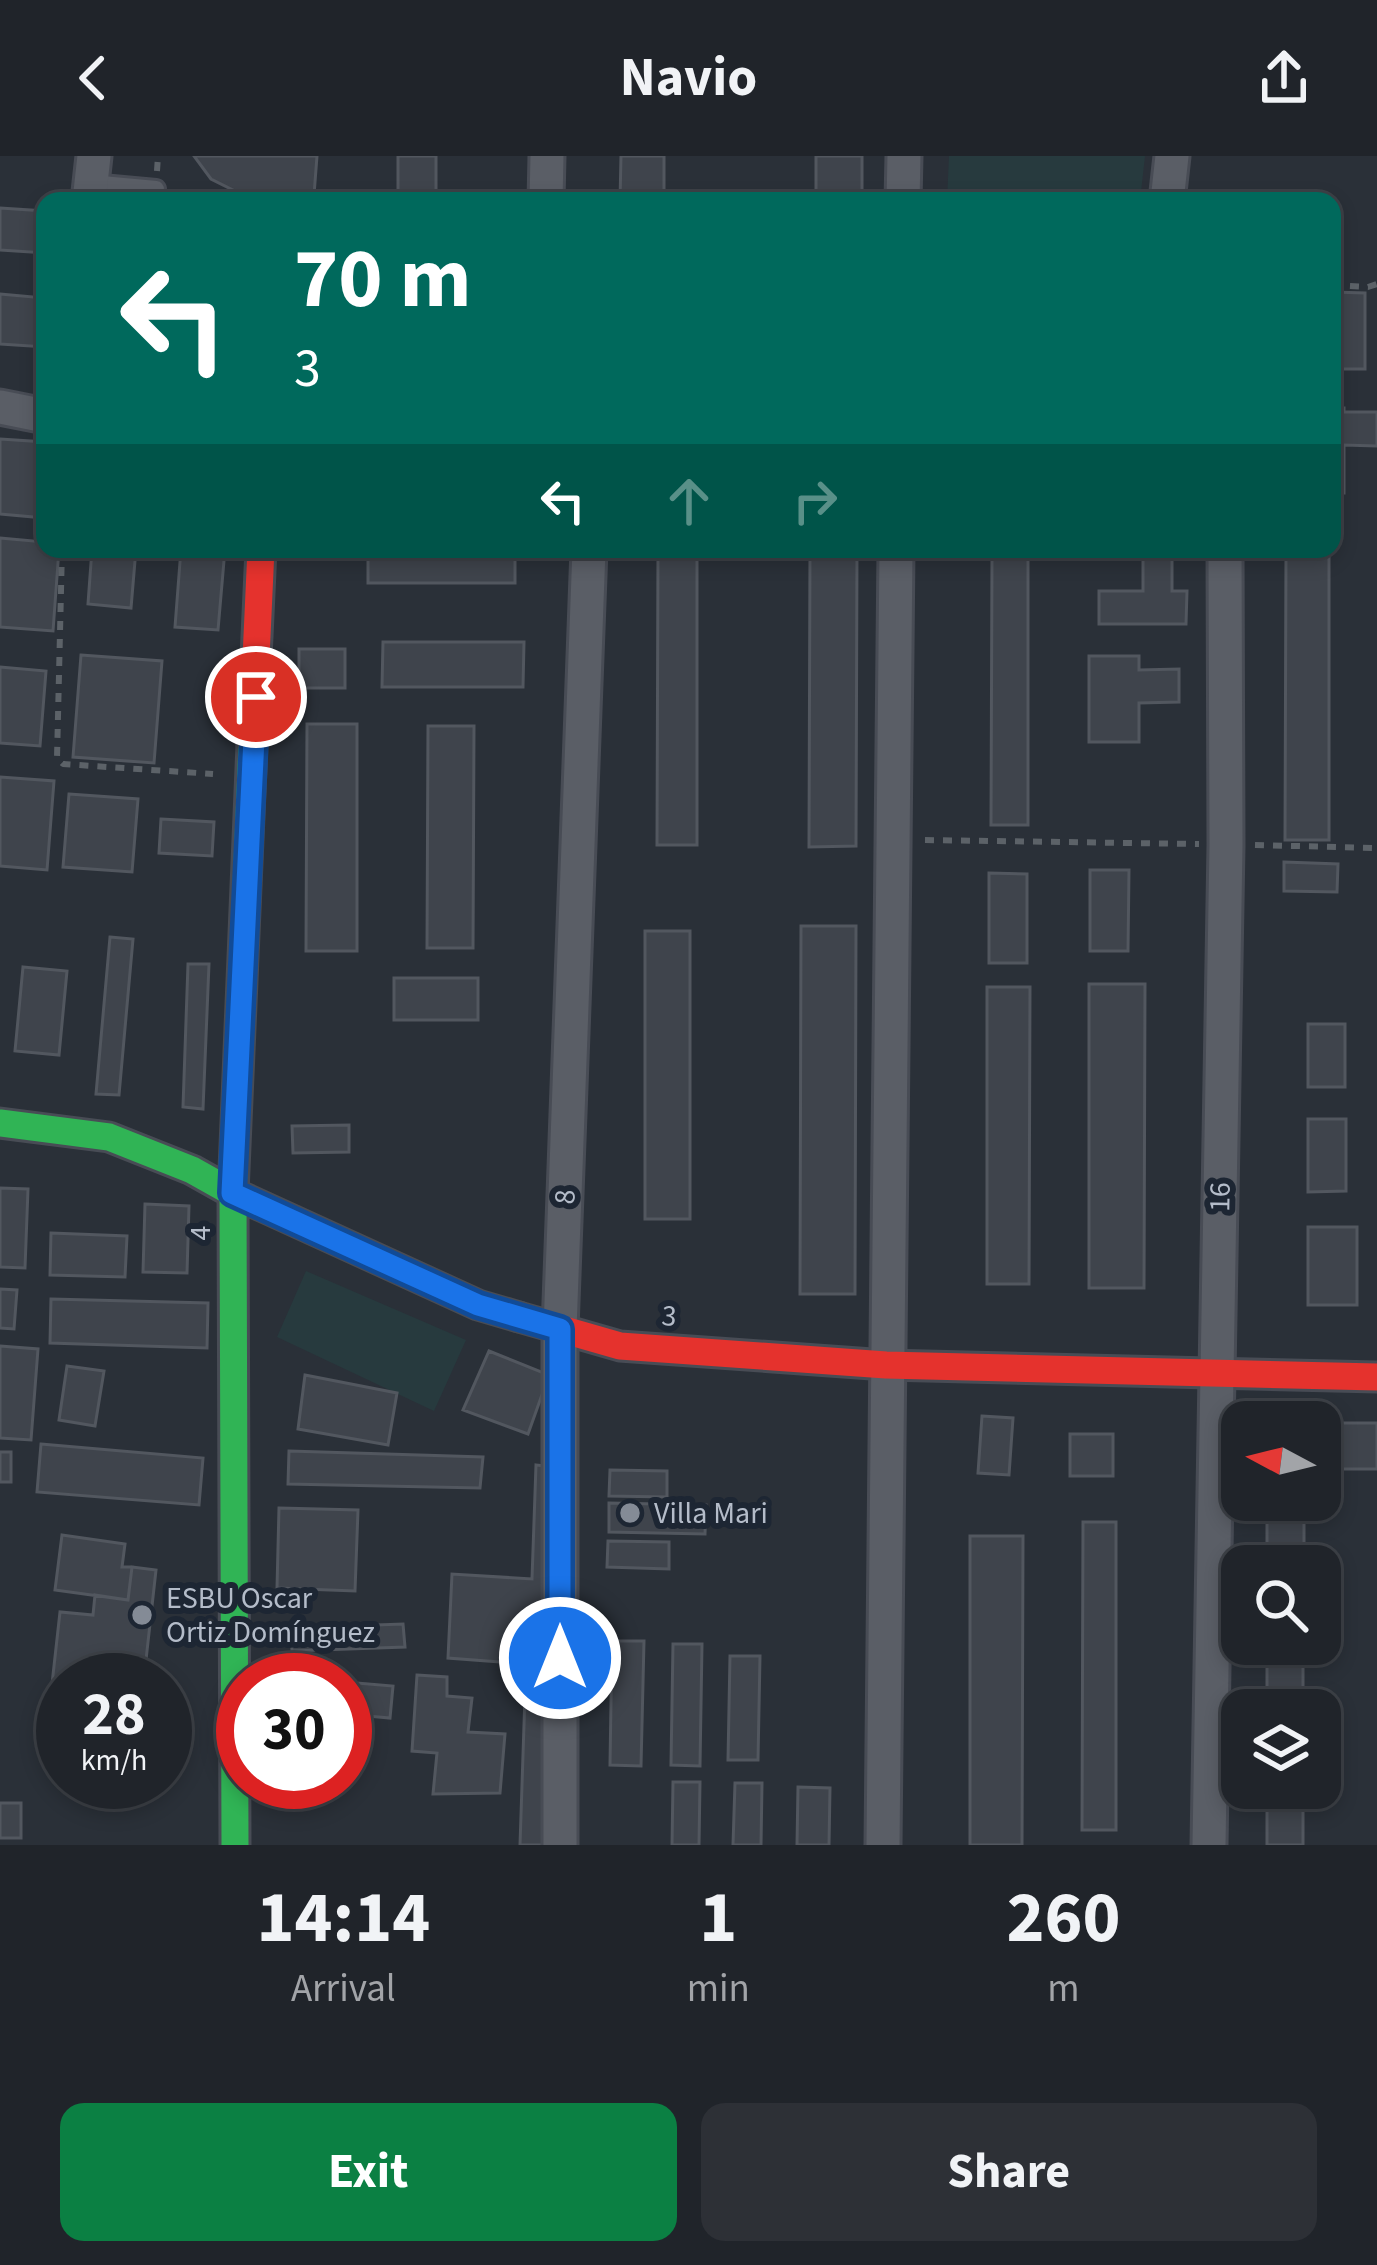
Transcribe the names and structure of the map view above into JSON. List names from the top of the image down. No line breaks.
{"streets":{"street":["8","16","4","3"]},"crossings":[["8","3"],["16","3"],["4","3"]],"places":["Villa Mari","ESBU Oscar Ortiz Domínguez"],"north":"left","page":{"header":"Navio","turn":["70 m","3"],"speed":"28 km/h","limit":"30","eta":["14:14","Arrival","1","min","260","m"],"buttons":["Exit","Share"]}}
